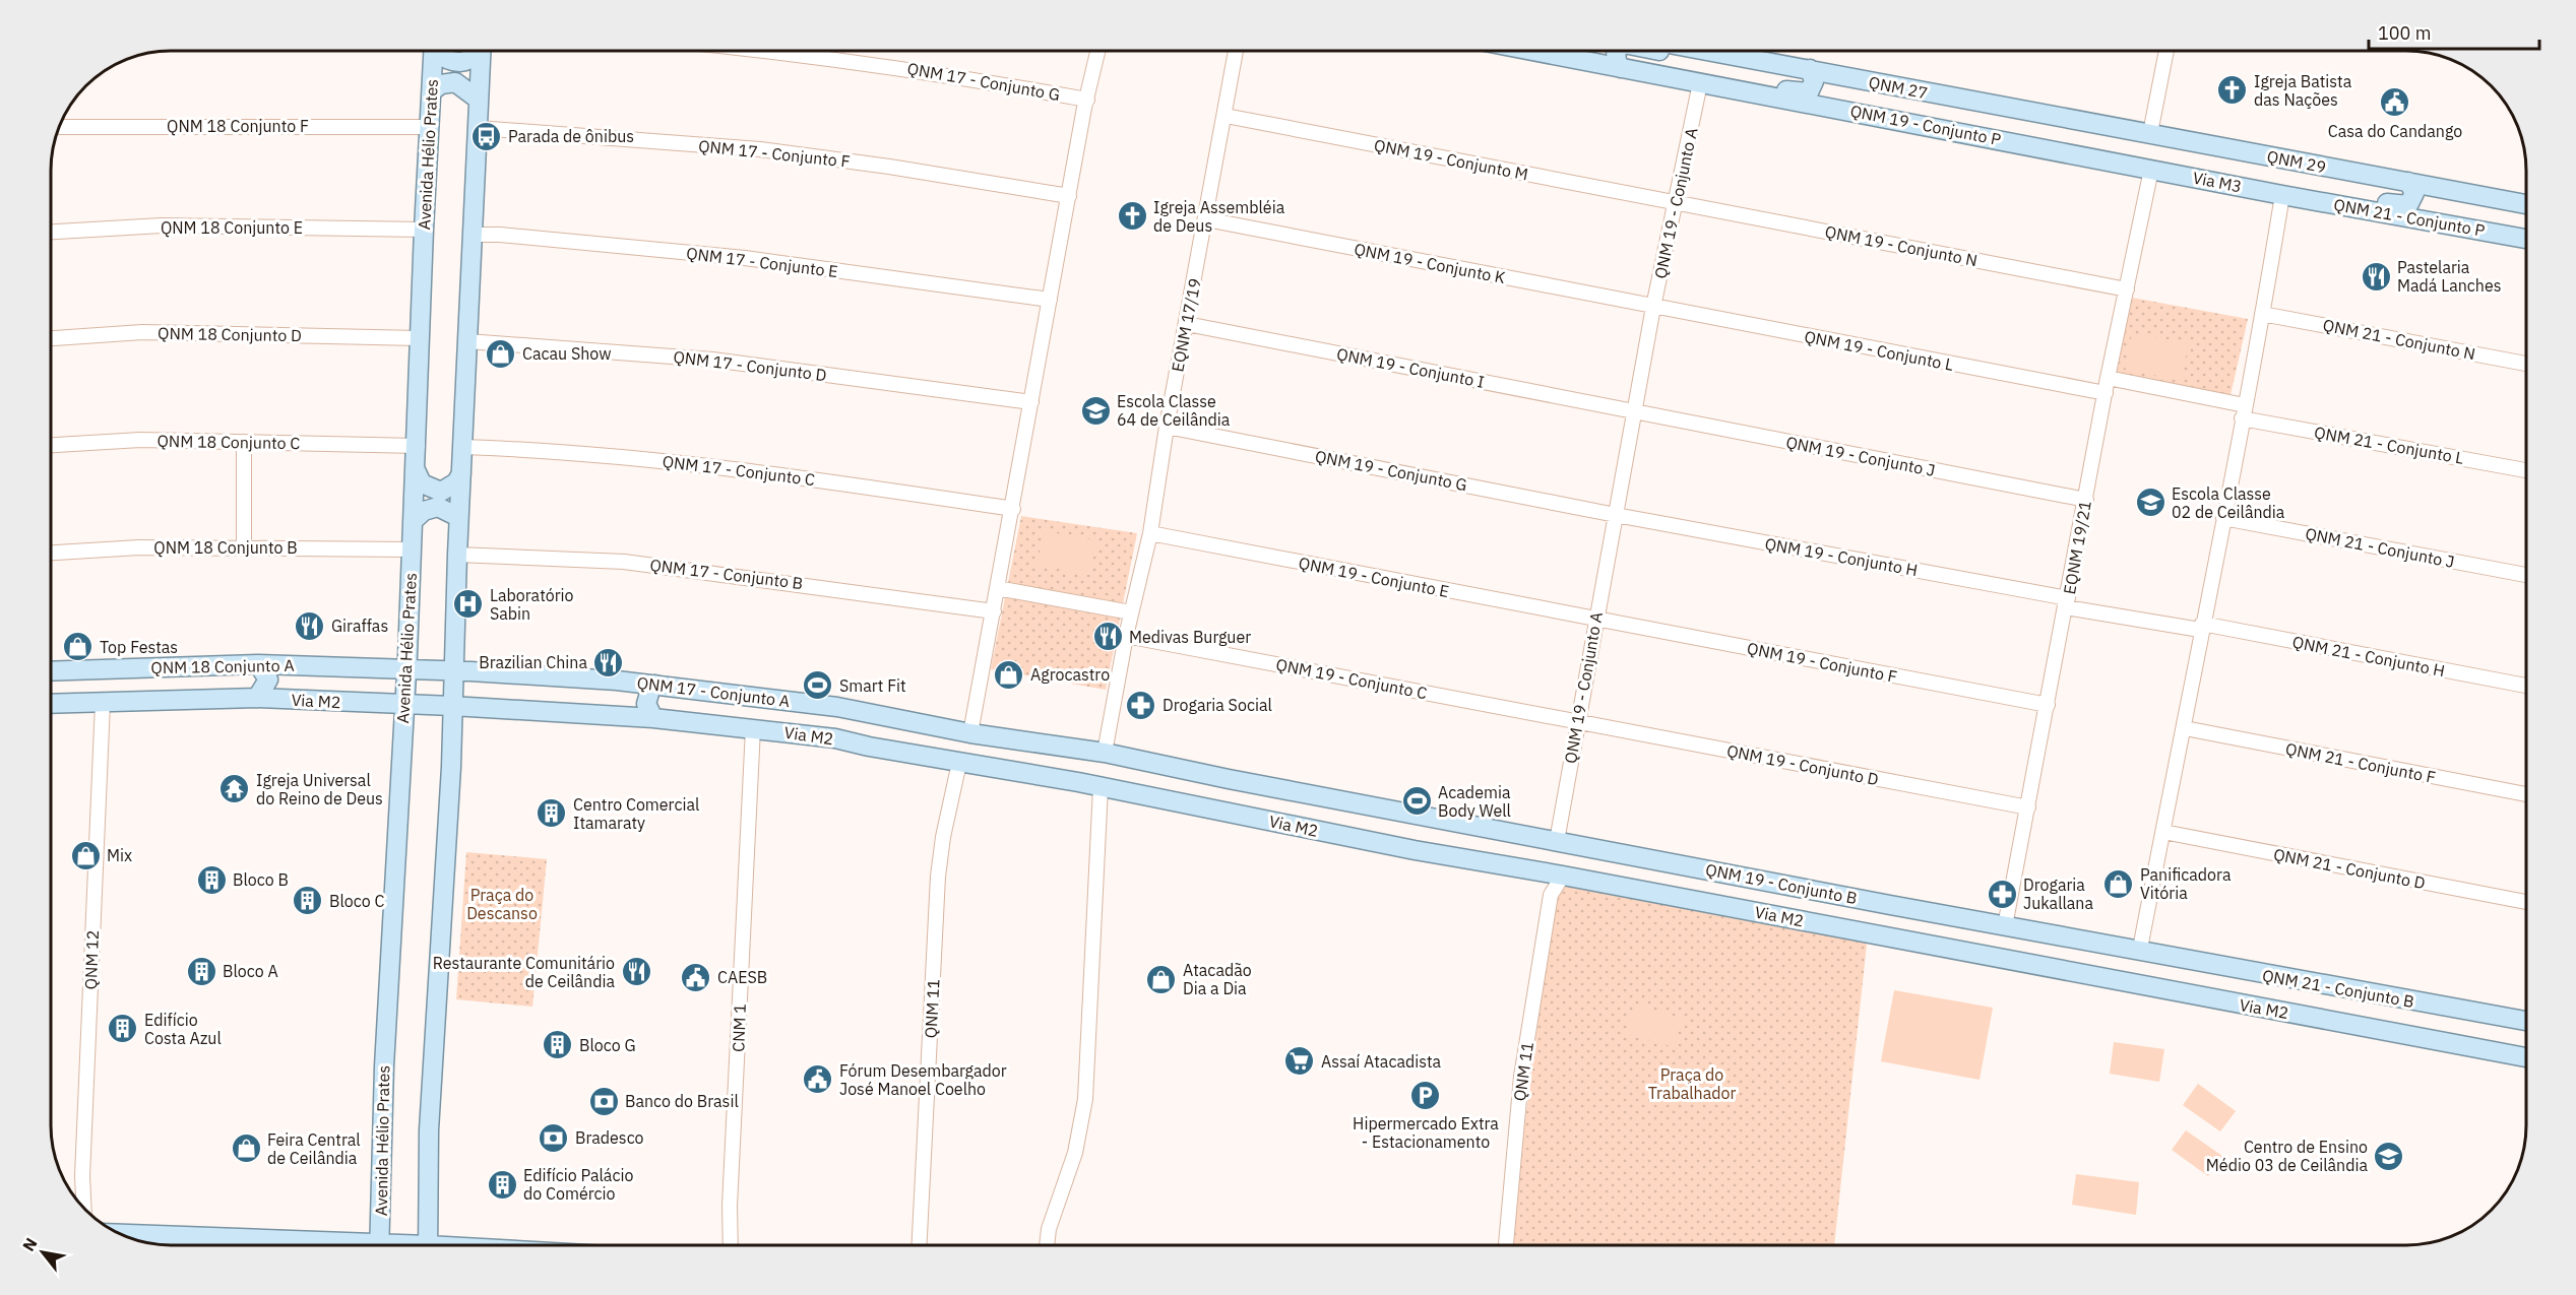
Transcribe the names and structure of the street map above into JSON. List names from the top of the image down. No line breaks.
{"streets":{"main road":["QNM 27","QNM 19 - Conjunto P","Avenida Hélio Prates","QNM 29","Via M3","QNM 21 - Conjunto P","QNM 18 Conjunto A","QNM 17 - Conjunto A","Via M2","QNM 19 - Conjunto B","QNM 21 - Conjunto B"],"street":["QNM 17 - Conjunto G","QNM 18 Conjunto F","QNM 17 - Conjunto F","QNM 19 - Conjunto M","QNM 19 - Conjunto A","QNM 18 Conjunto E","QNM 19 - Conjunto N","QNM 17 - Conjunto E","QNM 19 - Conjunto K","EQNM 17/19","QNM 18 Conjunto D","QNM 21 - Conjunto N","QNM 19 - Conjunto L","QNM 17 - Conjunto D","QNM 19 - Conjunto I","QNM 18 Conjunto C","QNM 21 - Conjunto L","QNM 19 - Conjunto J","QNM 17 - Conjunto C","QNM 19 - Conjunto G","QNM 18 Conjunto B","EQNM 19/21","QNM 21 - Conjunto J","QNM 19 - Conjunto H","QNM 17 - Conjunto B","QNM 19 - Conjunto E","QNM 21 - Conjunto H","QNM 19 - Conjunto F","QNM 19 - Conjunto C","QNM 21 - Conjunto F","QNM 19 - Conjunto D","QNM 21 - Conjunto D","QNM 12","QNM 11","CNM 1"]},"crossings":[["QNM 27","QNM 29"],["QNM 19 - Conjunto P","Via M3"],["QNM 19 - Conjunto P","QNM 19 - Conjunto A"],["QNM 19 - Conjunto P","EQNM 19/21"],["QNM 18 Conjunto F","Avenida Hélio Prates"],["Avenida Hélio Prates","QNM 18 Conjunto E"],["Avenida Hélio Prates","QNM 18 Conjunto D"],["Avenida Hélio Prates","QNM 18 Conjunto C"],["Avenida Hélio Prates","QNM 18 Conjunto B"],["Avenida Hélio Prates","QNM 18 Conjunto A"],["Avenida Hélio Prates","Via M2"],["QNM 19 - Conjunto M","QNM 19 - Conjunto A"],["QNM 19 - Conjunto M","QNM 19 - Conjunto N"],["QNM 19 - Conjunto M","EQNM 17/19"],["Via M3","QNM 21 - Conjunto P"],["Via M3","EQNM 19/21"],["QNM 19 - Conjunto A","QNM 19 - Conjunto N"],["QNM 19 - Conjunto A","QNM 19 - Conjunto K"],["QNM 19 - Conjunto A","QNM 19 - Conjunto L"],["QNM 19 - Conjunto A","QNM 19 - Conjunto I"],["QNM 19 - Conjunto A","QNM 19 - Conjunto J"],["QNM 19 - Conjunto A","QNM 19 - Conjunto G"],["QNM 19 - Conjunto A","QNM 19 - Conjunto H"],["QNM 19 - Conjunto A","QNM 19 - Conjunto E"],["QNM 19 - Conjunto A","QNM 19 - Conjunto F"],["QNM 19 - Conjunto A","QNM 19 - Conjunto C"],["QNM 19 - Conjunto A","QNM 19 - Conjunto D"],["QNM 19 - Conjunto A","QNM 19 - Conjunto B"],["QNM 19 - Conjunto N","EQNM 19/21"],["QNM 19 - Conjunto K","EQNM 17/19"],["QNM 19 - Conjunto K","QNM 19 - Conjunto L"],["EQNM 17/19","QNM 19 - Conjunto I"],["EQNM 17/19","QNM 19 - Conjunto G"],["EQNM 17/19","QNM 19 - Conjunto E"],["EQNM 17/19","QNM 19 - Conjunto C"],["QNM 19 - Conjunto L","EQNM 19/21"],["QNM 19 - Conjunto I","QNM 19 - Conjunto J"],["QNM 21 - Conjunto L","EQNM 19/21"],["QNM 19 - Conjunto J","EQNM 19/21"],["QNM 19 - Conjunto G","QNM 19 - Conjunto H"],["EQNM 19/21","QNM 19 - Conjunto H"],["EQNM 19/21","QNM 19 - Conjunto F"],["EQNM 19/21","QNM 19 - Conjunto D"],["EQNM 19/21","QNM 19 - Conjunto B"],["QNM 19 - Conjunto H","QNM 21 - Conjunto H"],["QNM 19 - Conjunto E","QNM 19 - Conjunto F"],["QNM 19 - Conjunto C","QNM 19 - Conjunto D"],["Via M2","QNM 12"],["Via M2","QNM 11"],["Via M2","CNM 1"]],"parks":["Praça do Descanso","Praça do Trabalhador"],"places":{"church":["Igreja Batista das Nações","Igreja Assembléia de Deus"],"public building":["Casa do Candango","CAESB","Fórum Desembargador José Manoel Coelho"],"bus stop":["Parada de ônibus"],"restaurant":["Pastelaria Madá Lanches","Giraffas","Medivas Burguer","Brazilian China","Restaurante Comunitário de Ceilândia"],"shop":["Cacau Show","Top Festas","Agrocastro","Mix","Panificadora Vitória","Atacadão Dia a Dia","Feira Central de Ceilândia"],"school or university":["Escola Classe 64 de Ceilândia","Escola Classe 02 de Ceilândia","Centro de Ensino Médio 03 de Ceilândia"],"hospital":["Laboratório Sabin"],"sports":["Smart Fit","Academia Body Well"],"pharmacy":["Drogaria Social","Drogaria Jukallana"],"temple":["Igreja Universal do Reino de Deus"],"building":["Centro Comercial Itamaraty","Bloco B","Bloco C","Bloco A","Edifício Costa Azul","Bloco G","Edifício Palácio do Comércio"],"supermarket":["Assaí Atacadista"],"parking":["Hipermercado Extra - Estacionamento"],"bank":["Banco do Brasil","Bradesco"]},"scale_bar":"100 m","north":"top left"}
